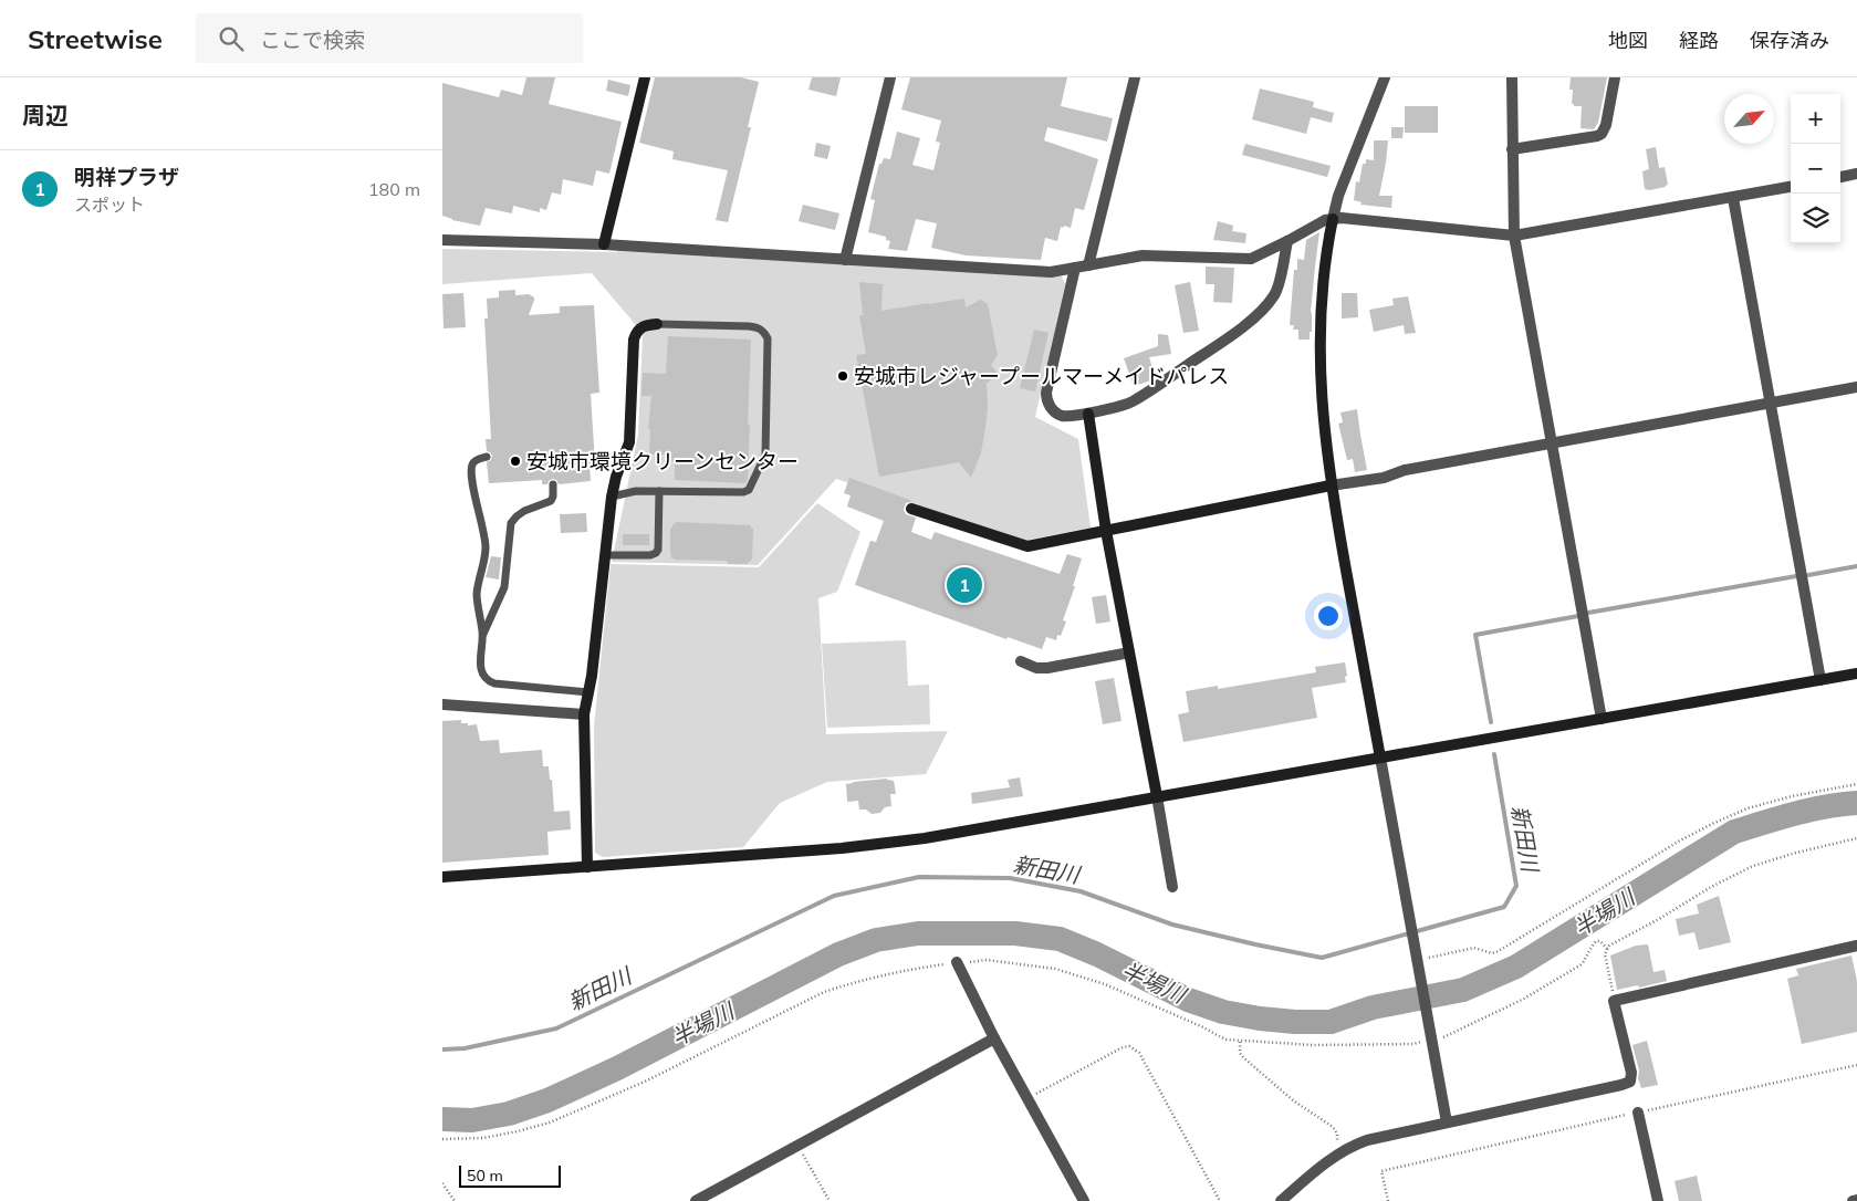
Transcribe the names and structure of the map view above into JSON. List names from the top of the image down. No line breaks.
{"water":["新田川","半場川"],"places":["安城市レジャープールマーメイドパレス","安城市環境クリーンセンター"],"scale_bar":"50 m","north":"top right","page":{"header":"Streetwise","search":"ここで検索","nav":["地図","経路","保存済み"],"heading":"周辺","map_buttons":["+","−"],"list":[{"mark":"1","name":"明祥プラザ","note":"スポット","value":"180 m"}],"pins":"1","scale":"50 m"}}
